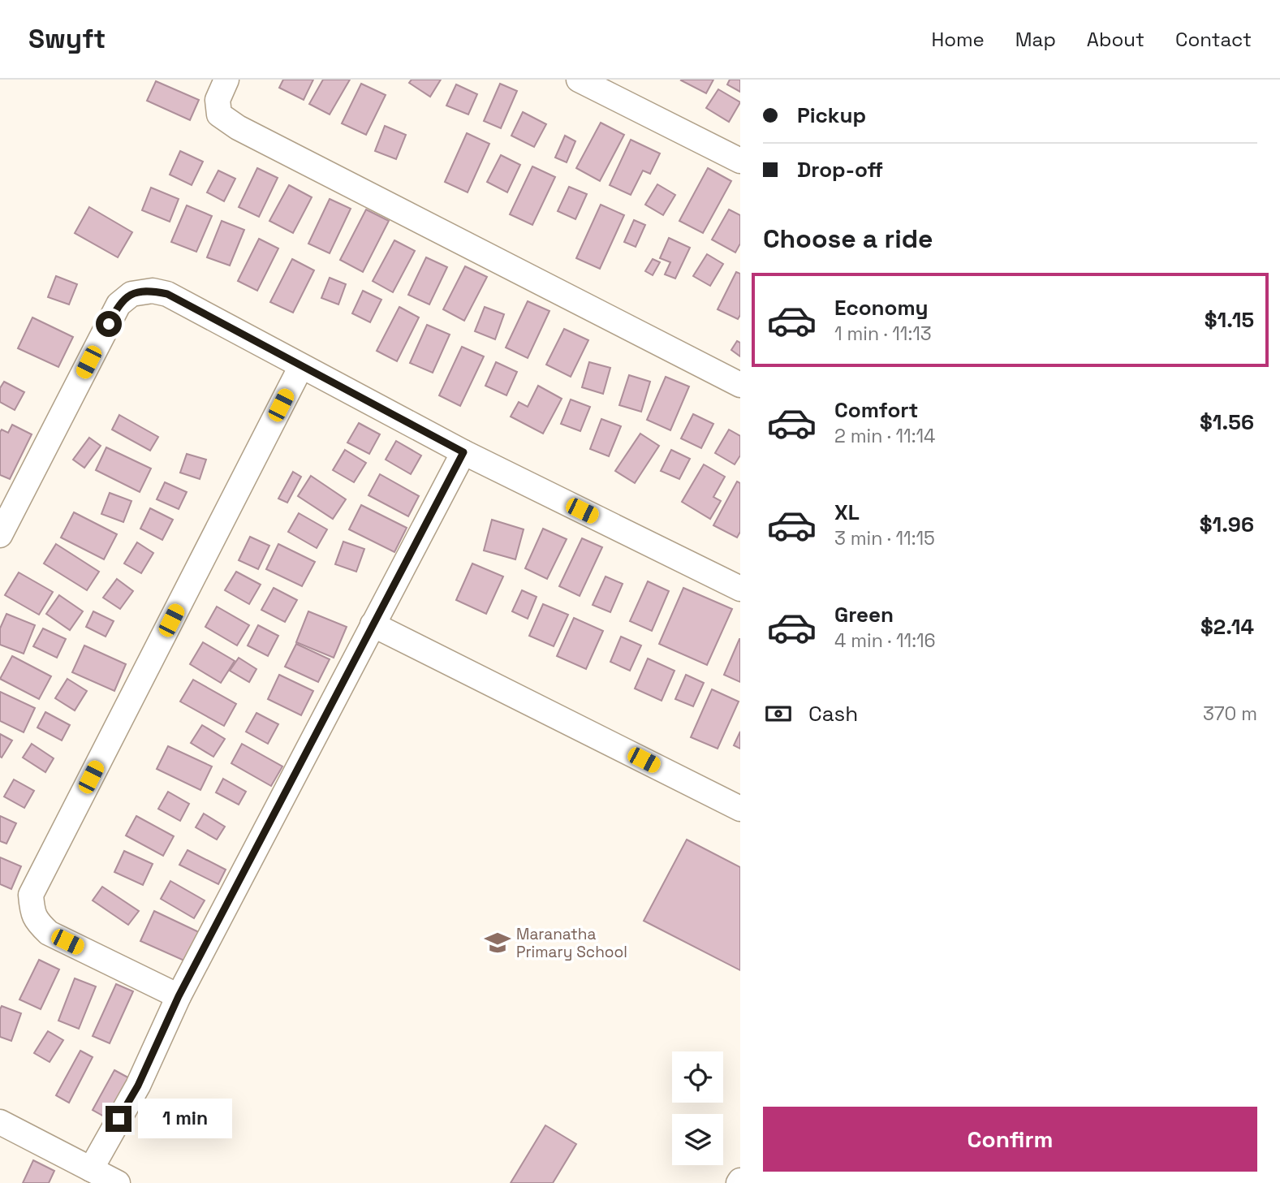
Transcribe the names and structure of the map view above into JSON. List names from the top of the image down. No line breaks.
{"places":{"school or university":["Maranatha Primary School"]},"page":{"header":"Swyft","nav":["Home","Map","About","Contact"],"banner":["Pickup","Drop-off"],"heading":"Choose a ride","list":[{"name":"Economy","note":"1 min · 11:13","value":"$1.15"},{"name":"Comfort","note":"2 min · 11:14","value":"$1.56"},{"name":"XL","note":"3 min · 11:15","value":"$1.96"},{"name":"Green","note":"4 min · 11:16","value":"$2.14"}],"pay":["Cash","370 m"],"buttons":"Confirm","bubble":"1 min"}}
